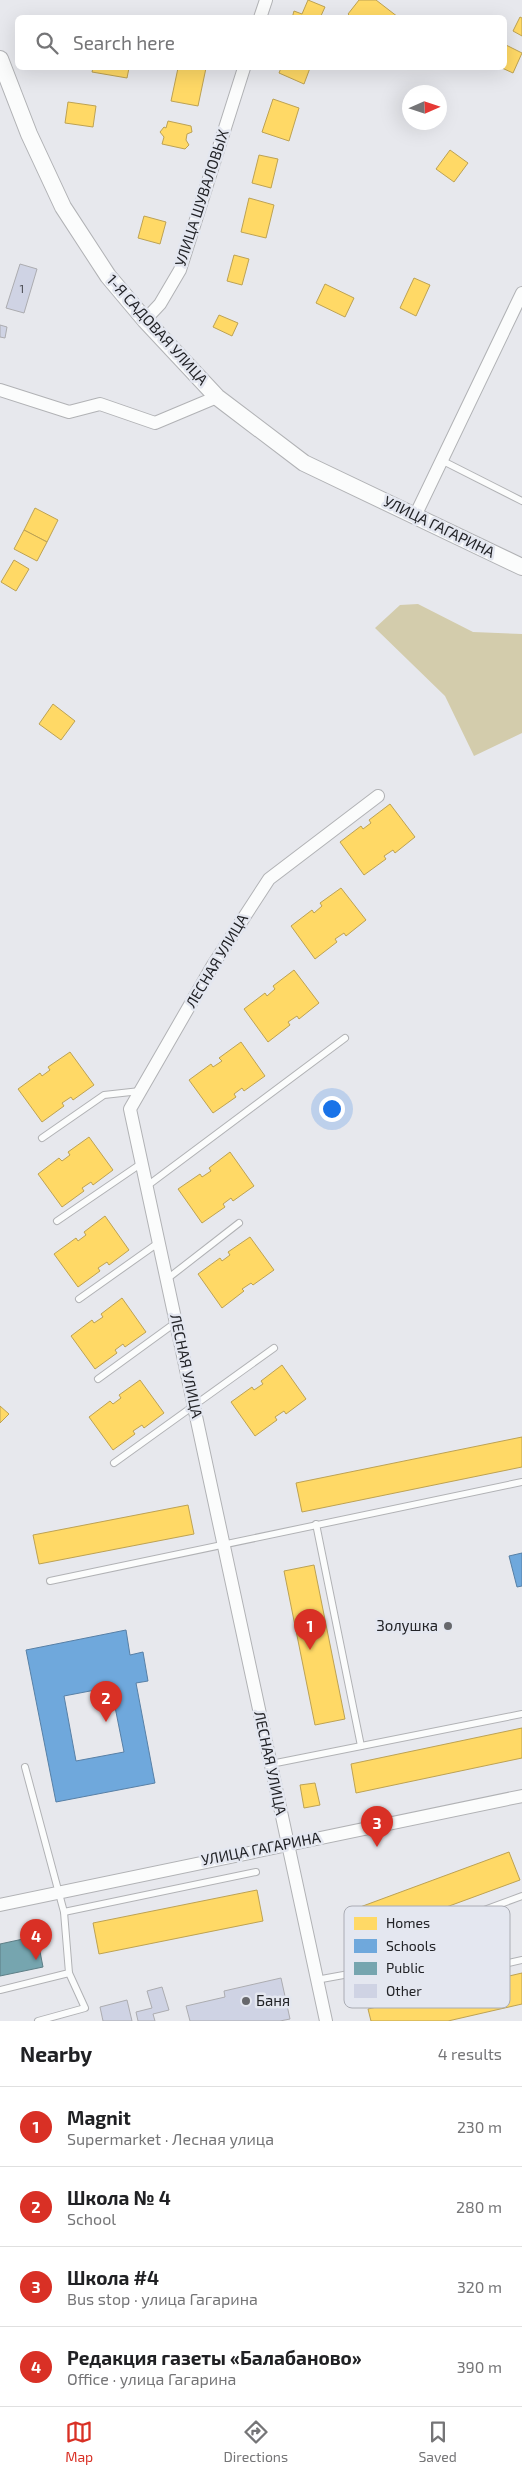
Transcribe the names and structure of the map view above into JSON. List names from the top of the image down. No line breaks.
{"streets":{"street":["УЛИЦА ШУВАЛОВЫХ","1-Я САДОВАЯ УЛИЦА","УЛИЦА ГАГАРИНА","ЛЕСНАЯ УЛИЦА"]},"crossings":[["УЛИЦА ШУВАЛОВЫХ","1-Я САДОВАЯ УЛИЦА"],["1-Я САДОВАЯ УЛИЦА","УЛИЦА ГАГАРИНА"],["УЛИЦА ГАГАРИНА","ЛЕСНАЯ УЛИЦА"]],"places":["Золушка","Баня"],"house_numbers":["1"],"legend":["Homes","Schools","Public","Other"],"north":"right","page":{"search":"Search here","pins":["1","2","3","4"],"heading":["Nearby","4 results"],"list":[{"mark":"1","name":"Magnit","note":"Supermarket · Лесная улица","value":"230 m"},{"mark":"2","name":"Школа № 4","note":"School","value":"280 m"},{"mark":"3","name":"Школа #4","note":"Bus stop · улица Гагарина","value":"320 m"},{"mark":"4","name":"Редакция газеты «Балабаново»","note":"Office · улица Гагарина","value":"390 m"}],"nav":["Map","Directions","Saved"]}}
